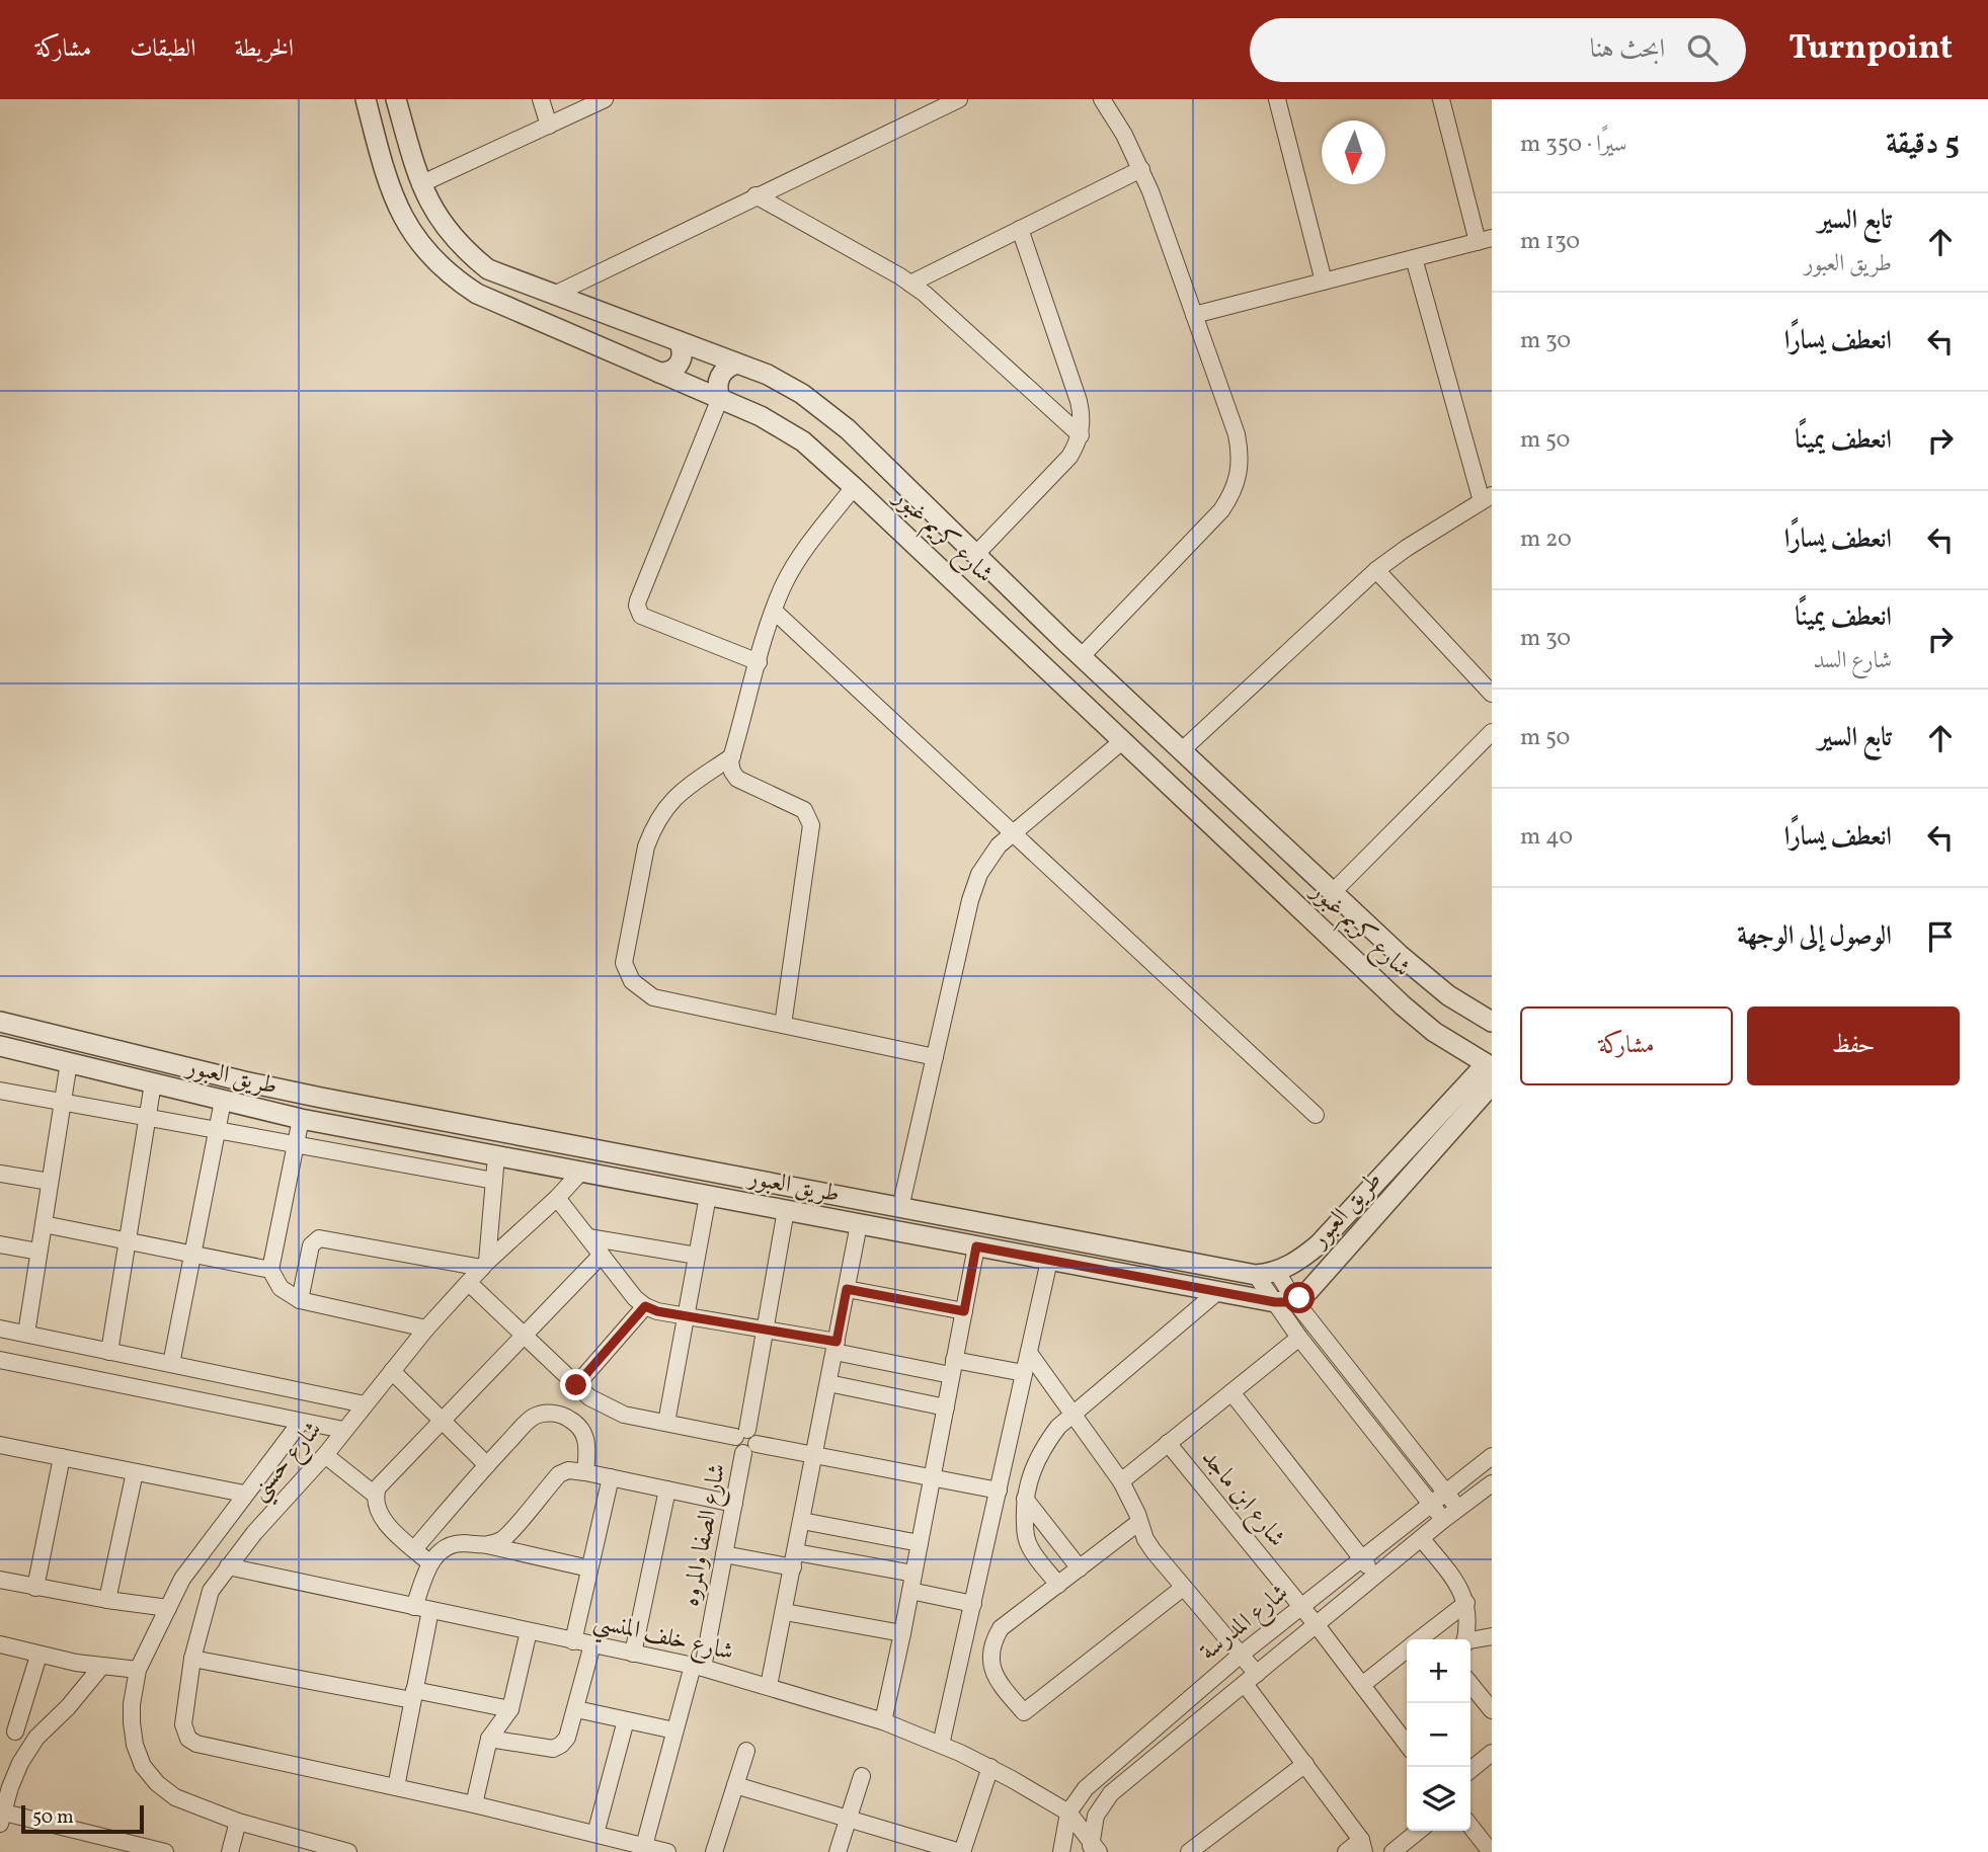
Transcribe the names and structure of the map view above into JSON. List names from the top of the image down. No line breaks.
{"streets":{"street":["شارع كريم غبور","طريق العبور","شارع حسني","شارع ابن ماجد","شارع الصفا والمروه","شارع المدرسة","شارع خلف المنسي"]},"crossings":[["شارع كريم غبور","طريق العبور"],["طريق العبور","شارع حسني"],["طريق العبور","شارع الصفا والمروه"],["شارع حسني","شارع خلف المنسي"],["شارع ابن ماجد","شارع المدرسة"],["شارع الصفا والمروه","شارع خلف المنسي"],["شارع المدرسة","شارع خلف المنسي"]],"scale_bar":"50 m","north":"bottom","page":{"header":"Turnpoint","search":"ابحث هنا","nav":["الخريطة","الطبقات","مشاركة"],"heading":["5 دقيقة","سيرًا · 350 m"],"list":[["تابع السير","طريق العبور","130 m"],["انعطف يسارًا","30 m"],["انعطف يمينًا","50 m"],["انعطف يسارًا","20 m"],["انعطف يمينًا","شارع السد","30 m"],["تابع السير","50 m"],["انعطف يسارًا","40 m"],"الوصول إلى الوجهة"],"buttons":["حفظ","مشاركة"],"map_buttons":["+","−"],"scale":"50 m"}}
